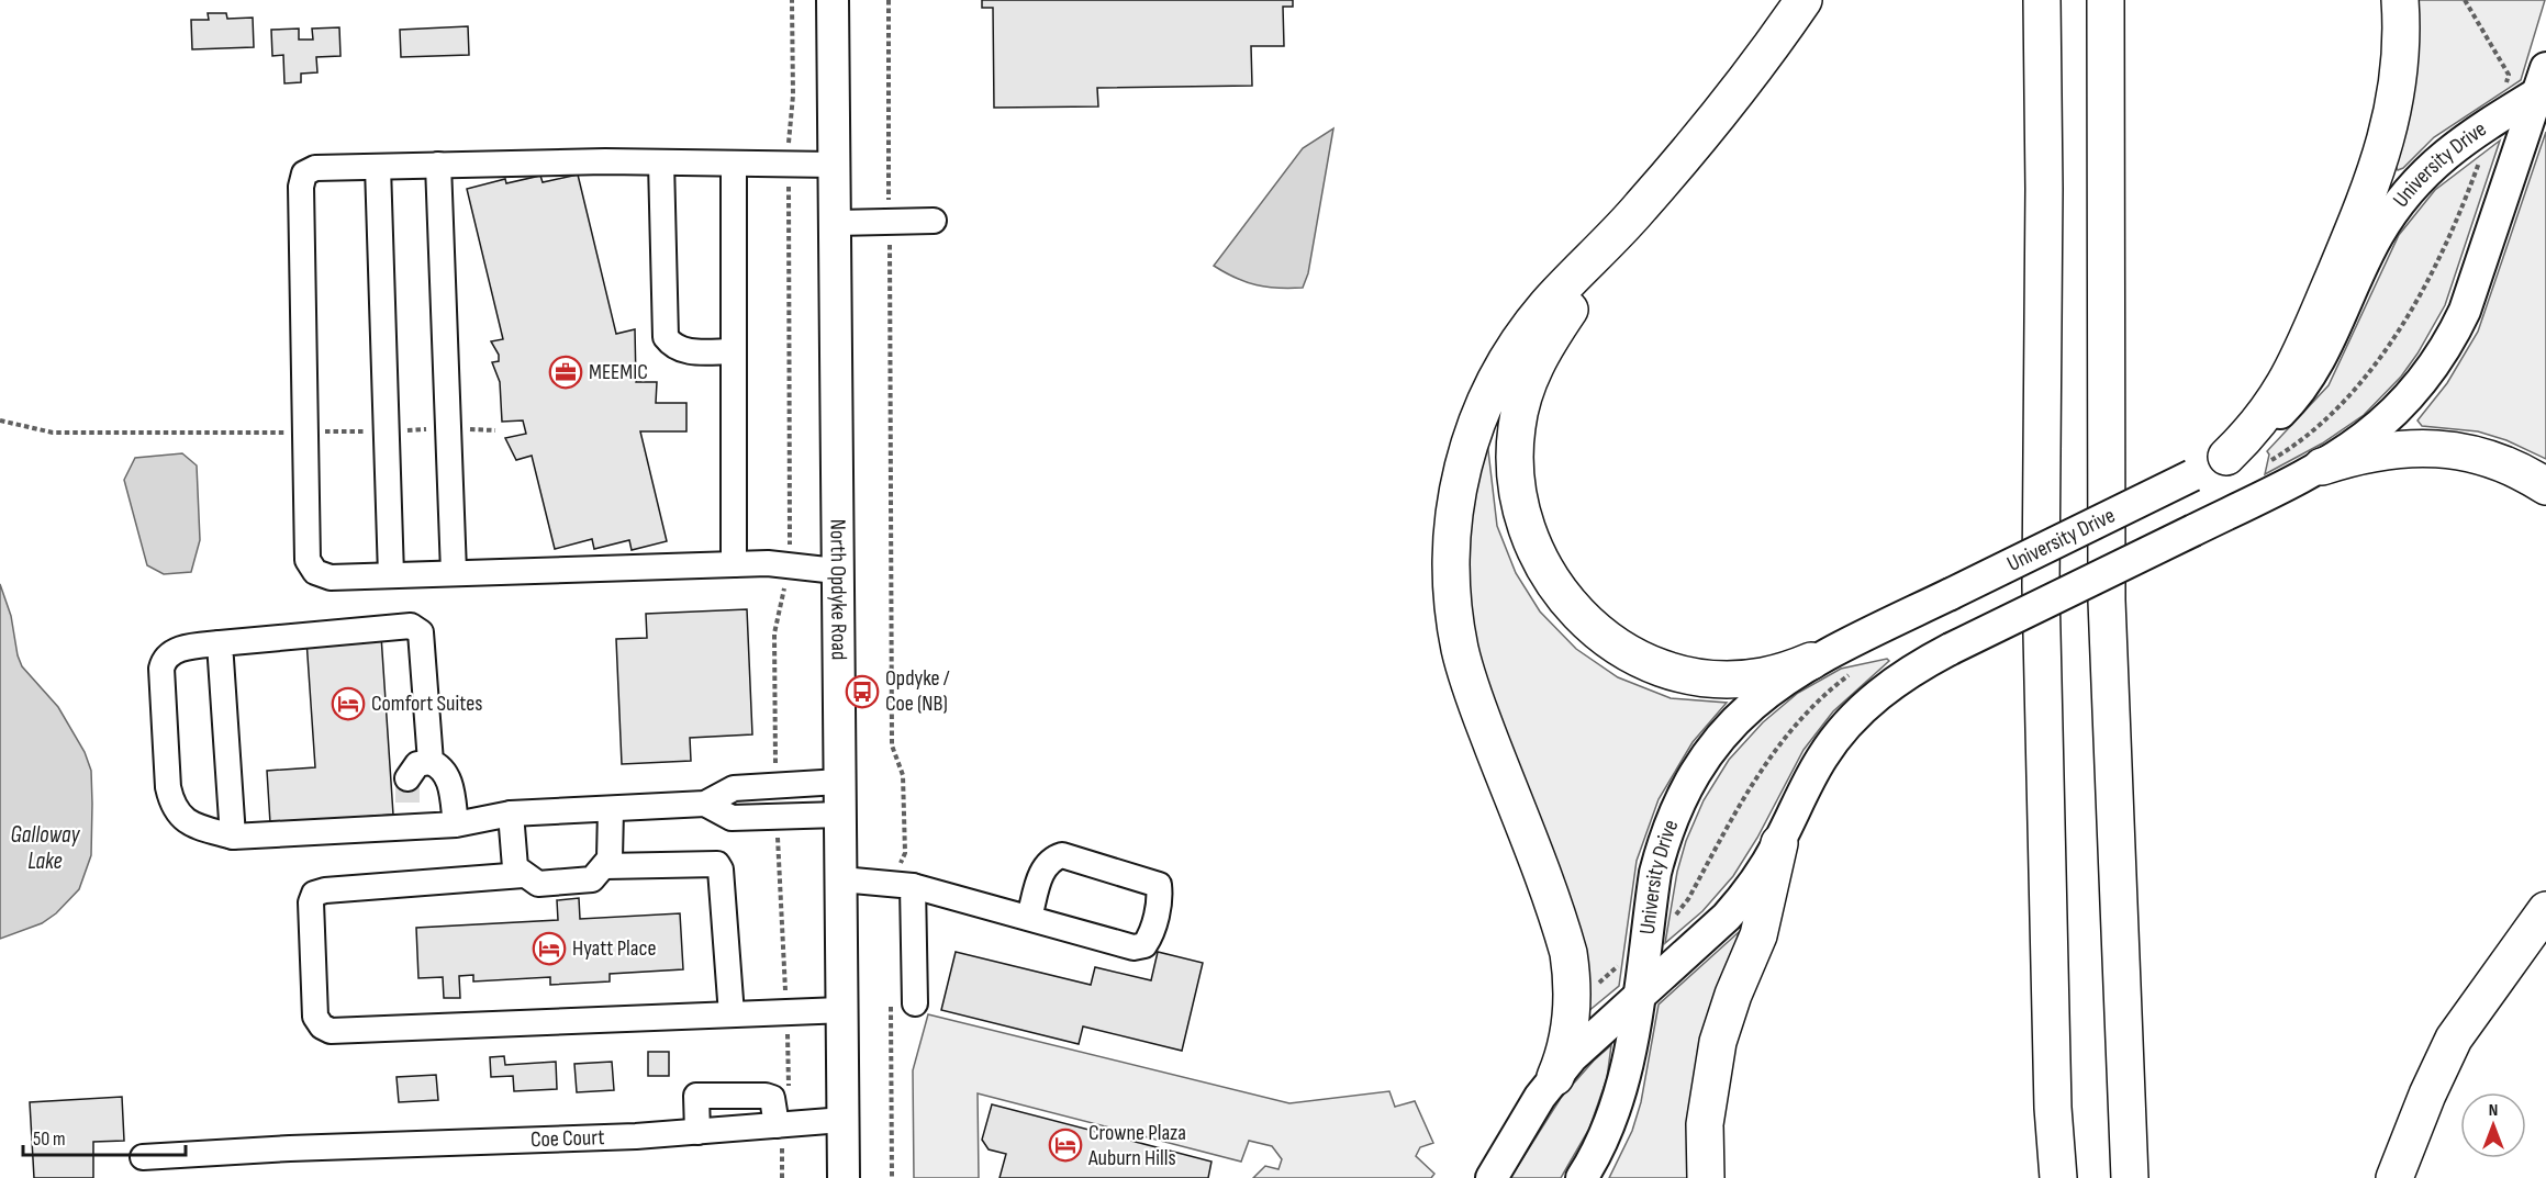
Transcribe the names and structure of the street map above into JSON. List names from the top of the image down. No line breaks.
{"streets":{"main road":["University Drive","North Opdyke Road"],"street":["Coe Court"]},"crossings":[["North Opdyke Road","Coe Court"]],"water":["Galloway Lake"],"places":{"office":["MEEMIC"],"bus stop":["Opdyke / Coe (NB)"],"hotel":["Comfort Suites","Hyatt Place","Crowne Plaza Auburn Hills"]},"scale_bar":"50 m","north":"top"}
